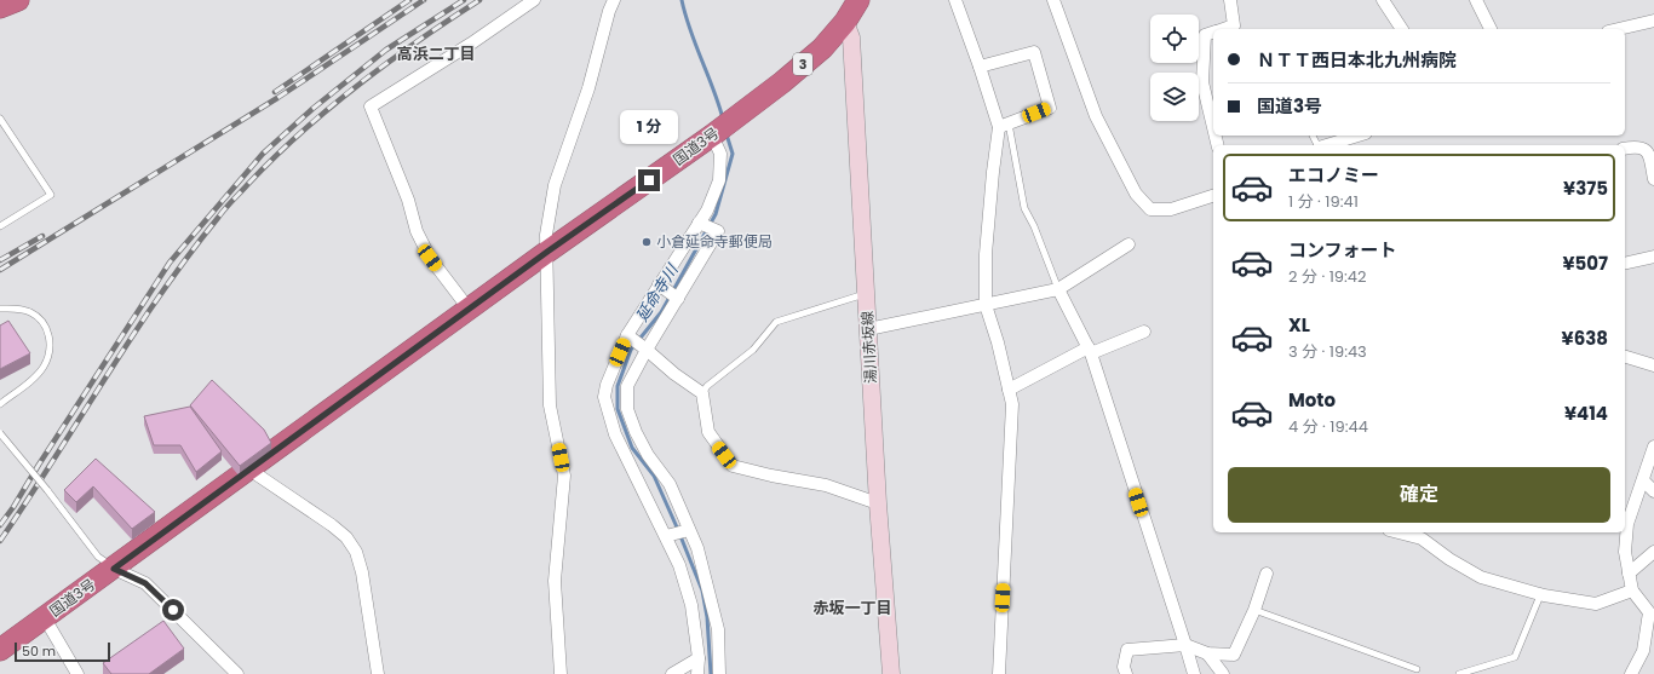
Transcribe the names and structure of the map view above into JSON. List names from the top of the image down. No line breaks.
{"streets":{"highway":["3","国道3号"],"main road":["湯川赤坂線"]},"crossings":[["国道3号","湯川赤坂線"]],"districts":["高浜二丁目","赤坂一丁目"],"water":["延命寺川"],"places":["小倉延命寺郵便局"],"scale_bar":"50 m","page":{"banner":["ＮＴＴ西日本北九州病院","国道3号"],"bubble":"1 分","list":[{"name":"エコノミー","note":"1 分 · 19:41","value":"¥375"},{"name":"コンフォート","note":"2 分 · 19:42","value":"¥507"},{"name":"XL","note":"3 分 · 19:43","value":"¥638"},{"name":"Moto","note":"4 分 · 19:44","value":"¥414"}],"buttons":"確定","scale":"50 m"}}
